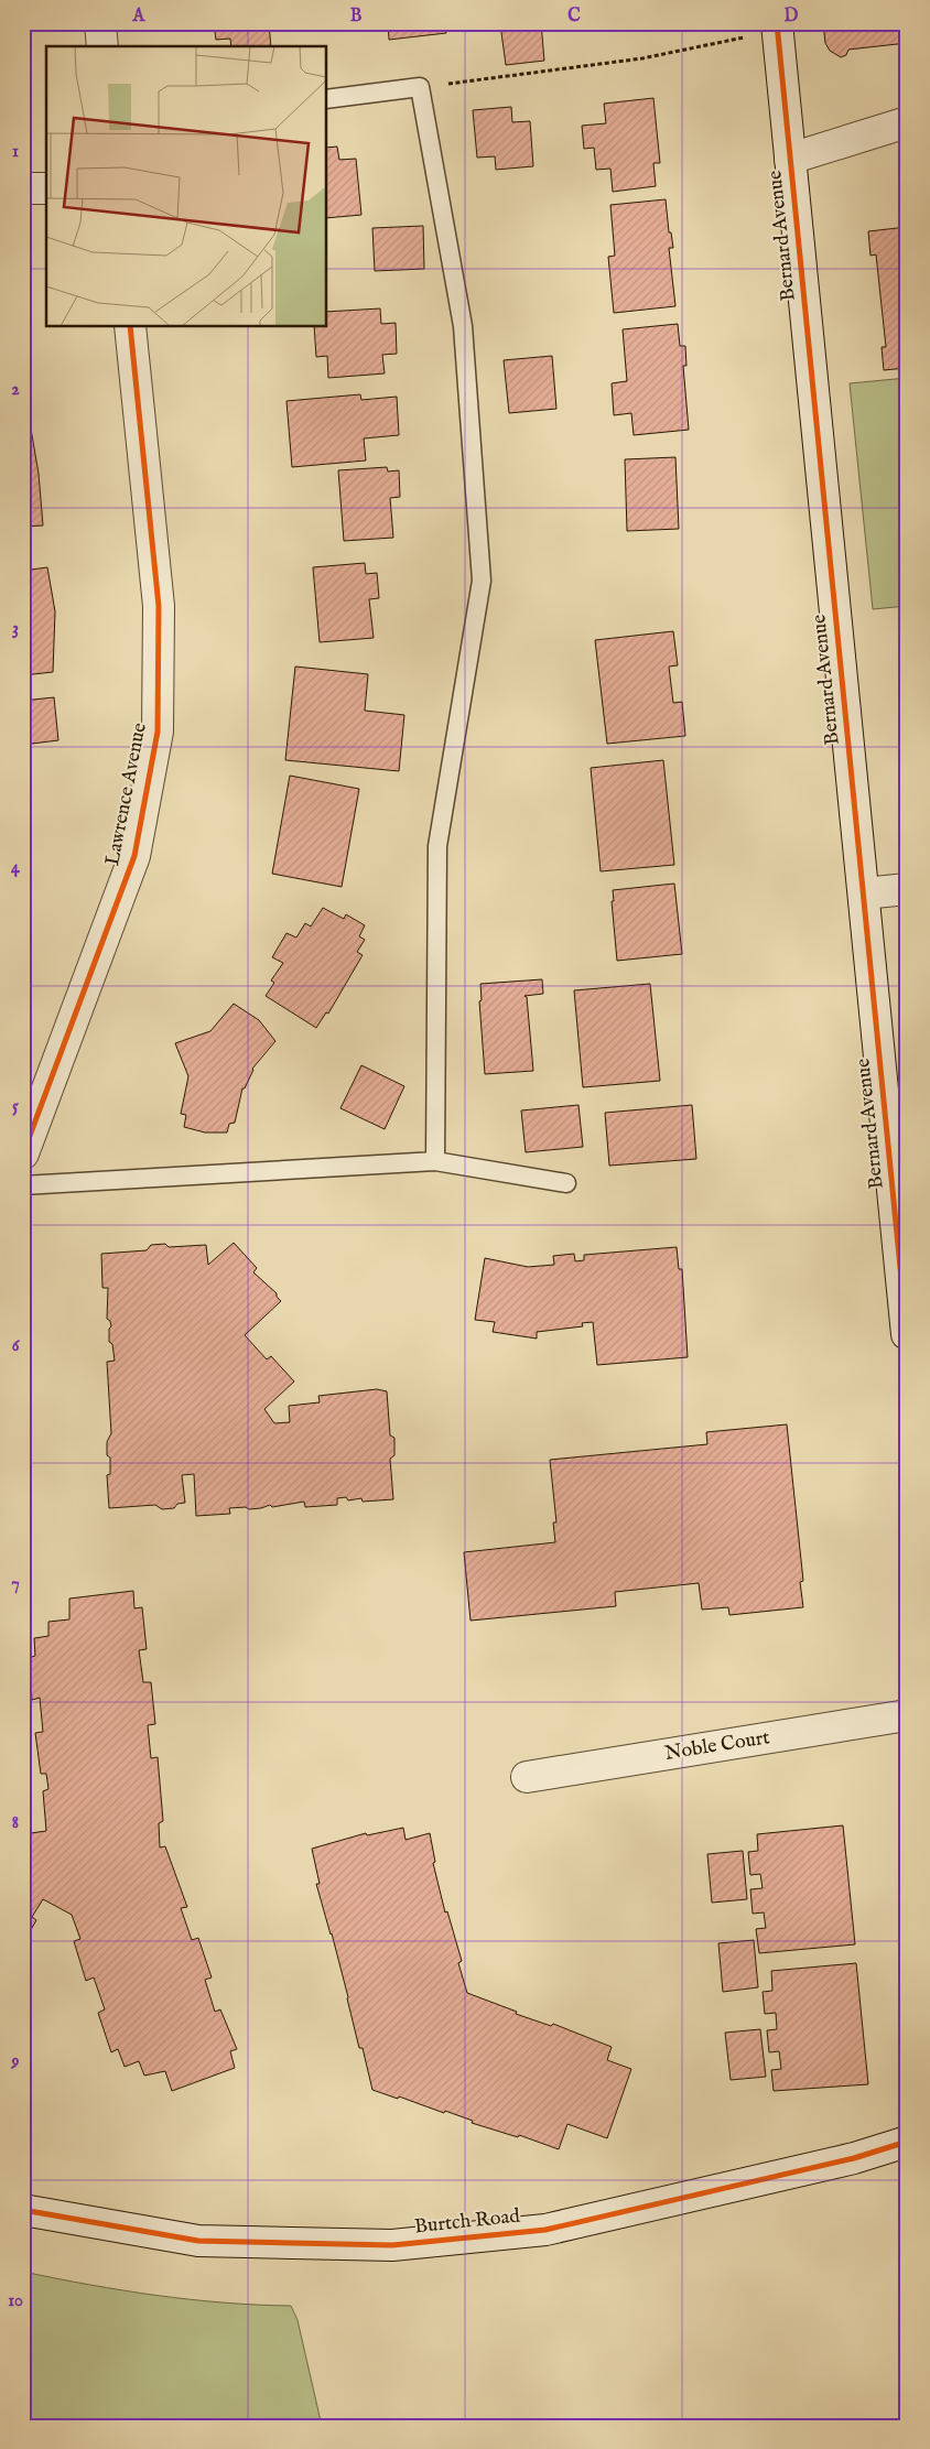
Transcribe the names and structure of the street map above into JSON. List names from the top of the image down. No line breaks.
{"streets":{"street":["Bernard Avenue","Lawrence Avenue","Noble Court","Burtch Road"]},"grid":{"columns":["A","B","C","D"],"rows":["1","2","3","4","5","6","7","8","9","10"]}}
